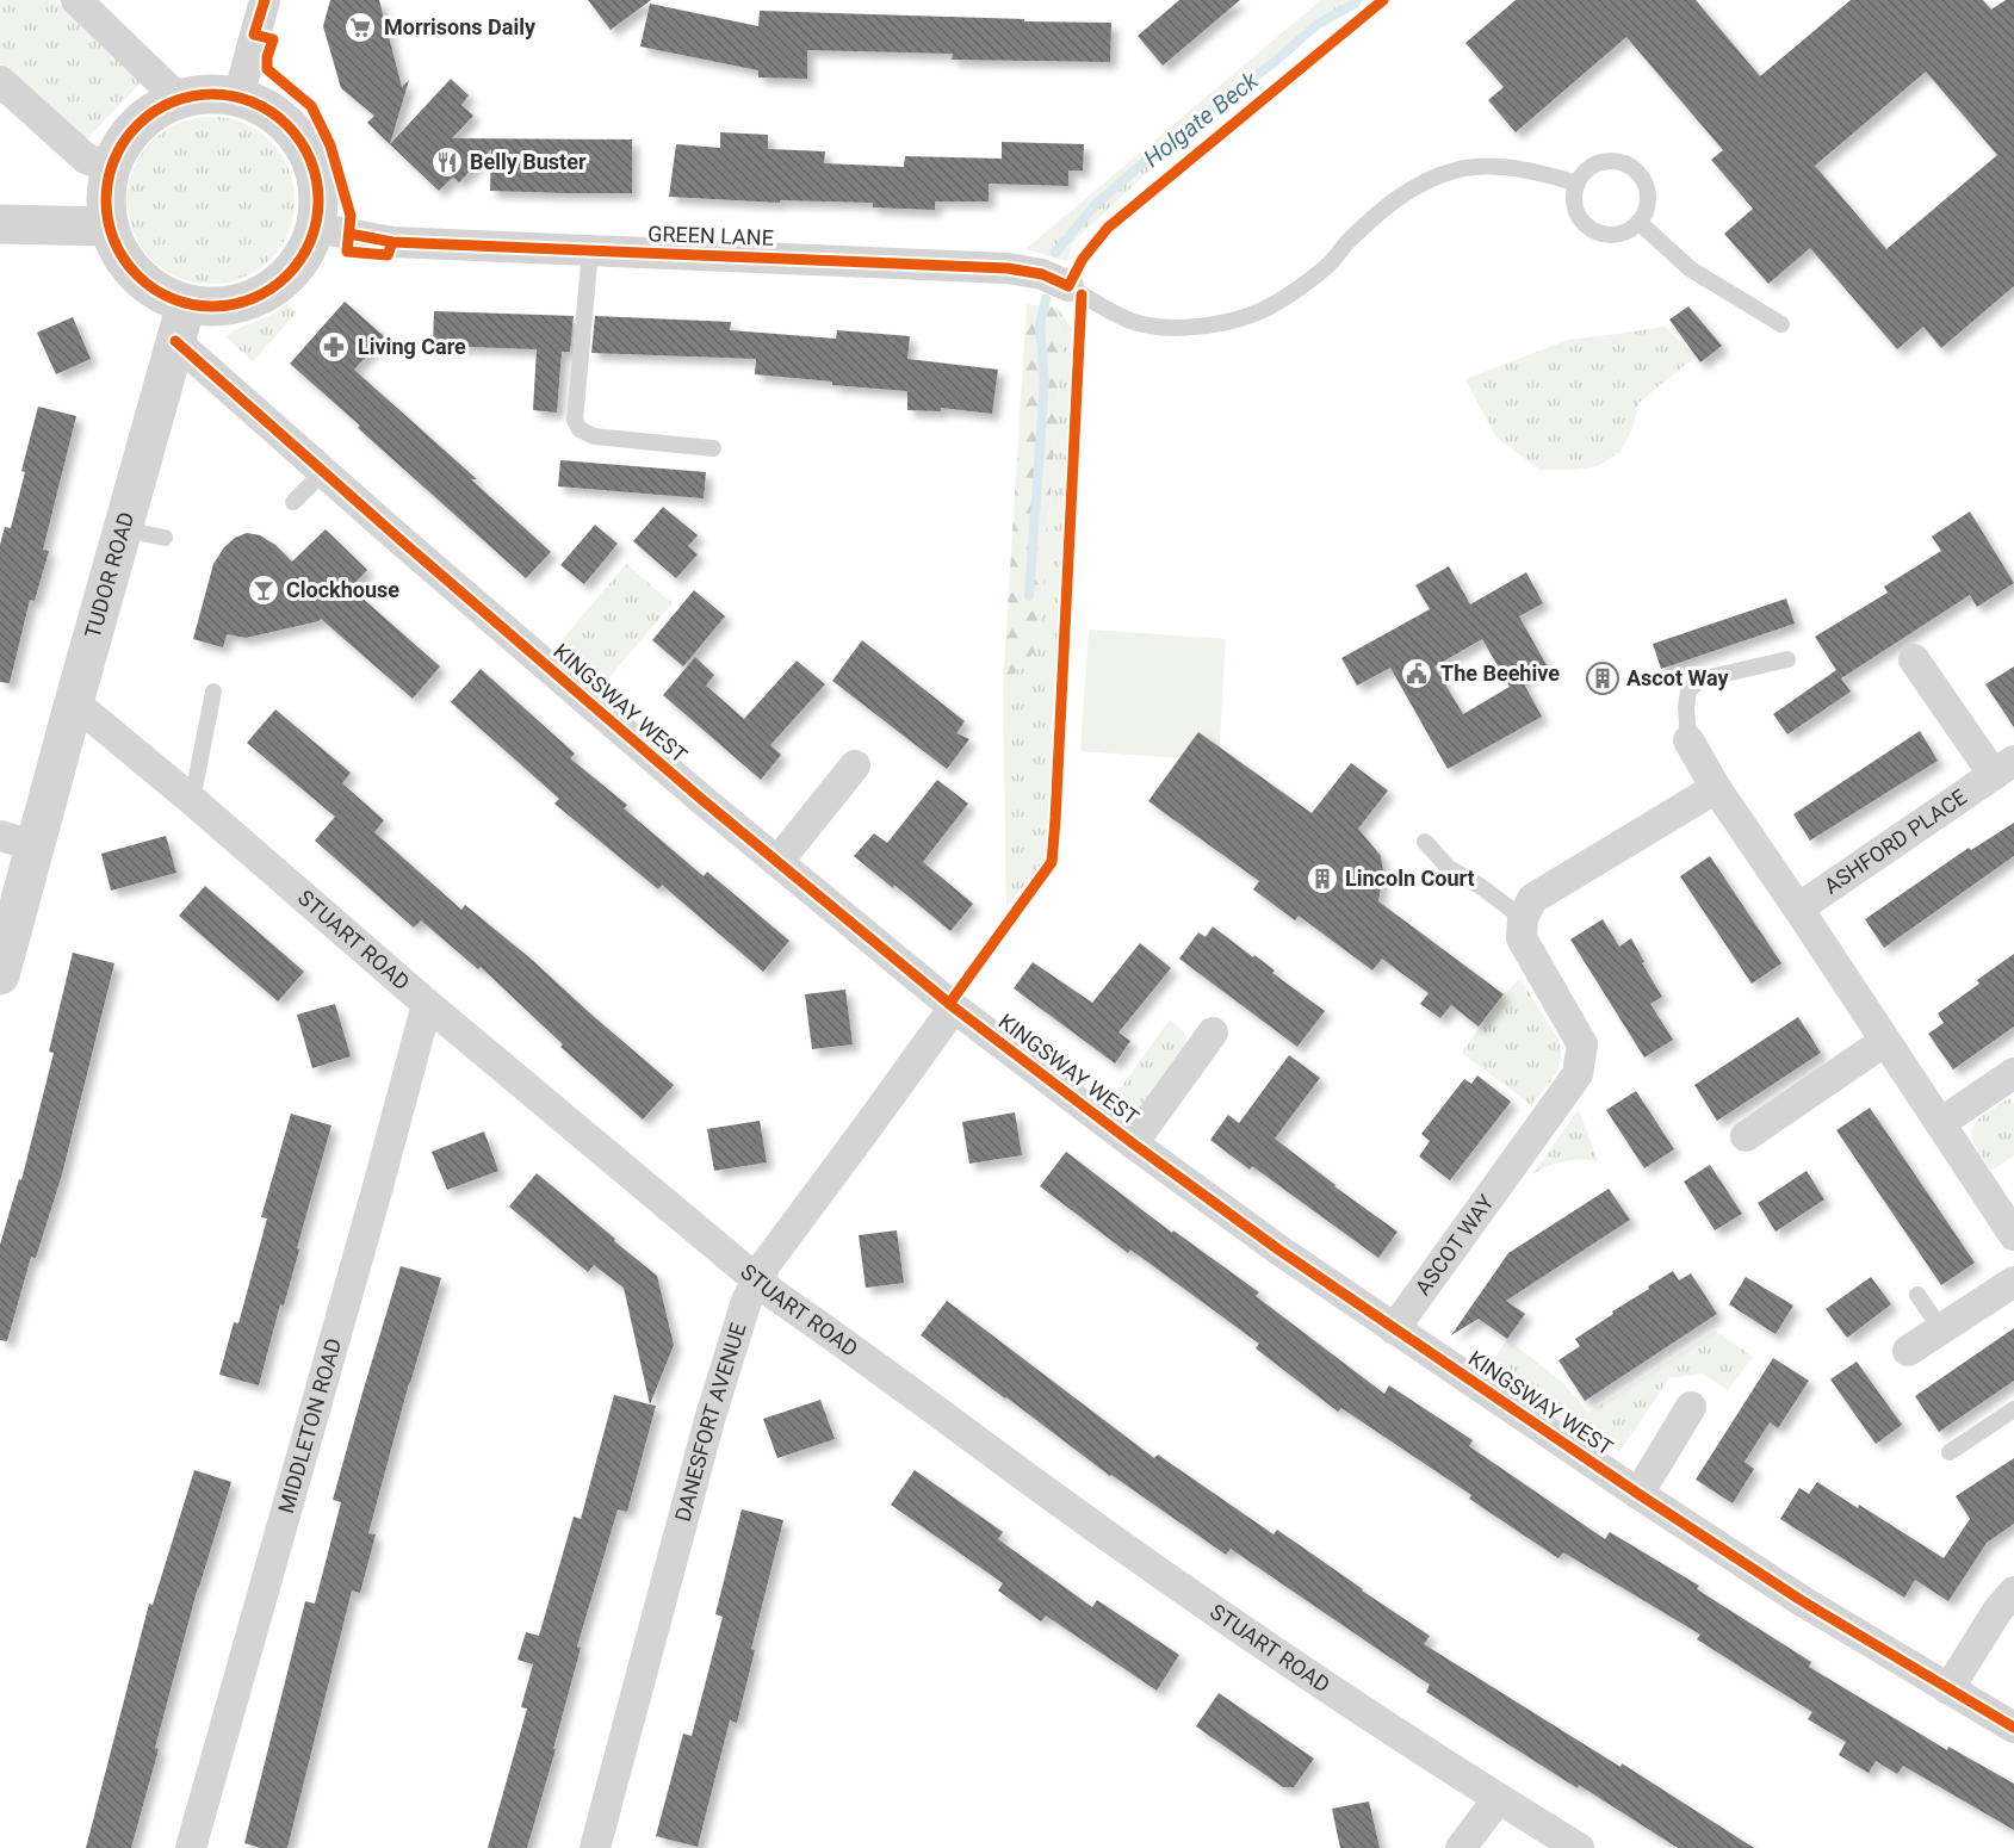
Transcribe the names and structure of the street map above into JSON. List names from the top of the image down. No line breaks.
{"streets":{"street":["GREEN LANE","TUDOR ROAD","KINGSWAY WEST","ASHFORD PLACE","STUART ROAD","ASCOT WAY","DANESFORT AVENUE","MIDDLETON ROAD"]},"crossings":[["GREEN LANE","TUDOR ROAD"],["TUDOR ROAD","KINGSWAY WEST"],["TUDOR ROAD","STUART ROAD"],["KINGSWAY WEST","ASCOT WAY"],["KINGSWAY WEST","DANESFORT AVENUE"],["STUART ROAD","DANESFORT AVENUE"],["STUART ROAD","MIDDLETON ROAD"]],"water":["Holgate Beck"],"places":{"supermarket":["Morrisons Daily"],"restaurant":["Belly Buster"],"pharmacy":["Living Care"],"bar":["Clockhouse"],"public building":["The Beehive"],"building":["Ascot Way","Lincoln Court"]}}
